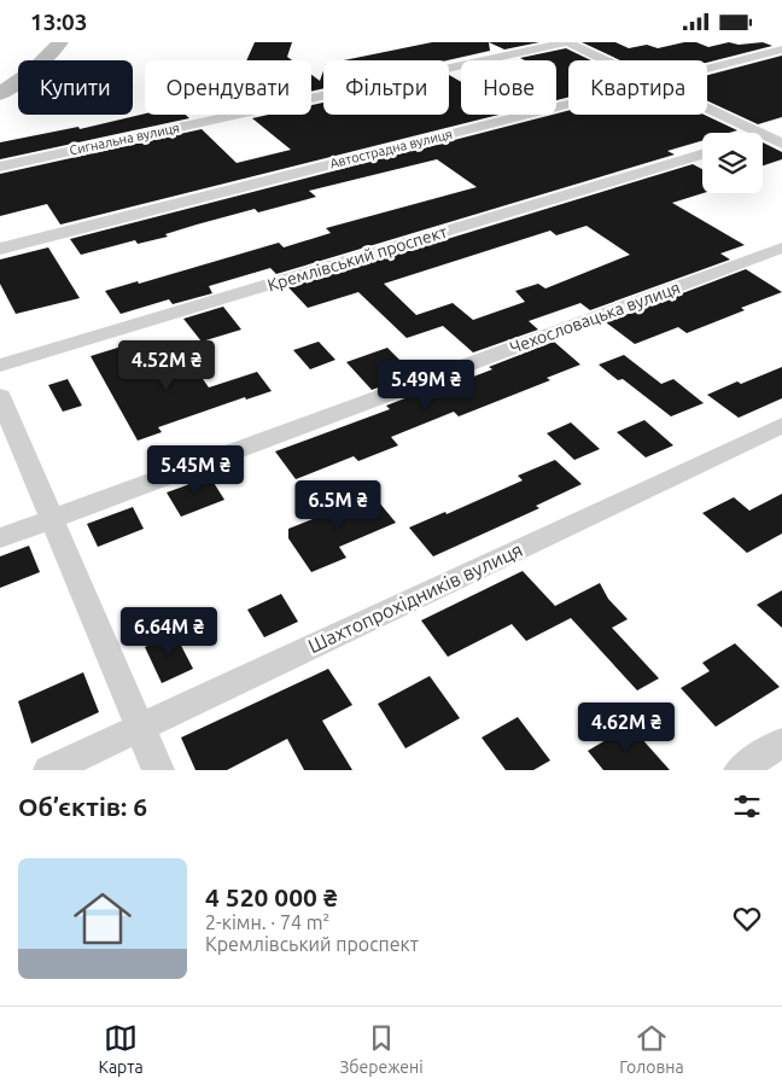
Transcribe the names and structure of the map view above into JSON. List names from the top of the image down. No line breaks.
{"streets":{"street":["Сигнальна вулиця","Автострадна вулиця","Кремлівський проспект","Чехословацька вулиця","Шахтопрохідників вулиця"]},"page":{"status":"13:03","chip":["Купити","Орендувати","Фільтри","Нове","Квартира"],"price":["4.52M ₴","5.49M ₴","5.45M ₴","6.5M ₴","6.64M ₴","4.62M ₴"],"heading":"Об’єктів: 6","list":[{"name":"4 520 000 ₴","note":"2-кімн. · 74 m² · Кремлівський проспект"}],"tabs":["Карта","Збережені","Головна"]}}
